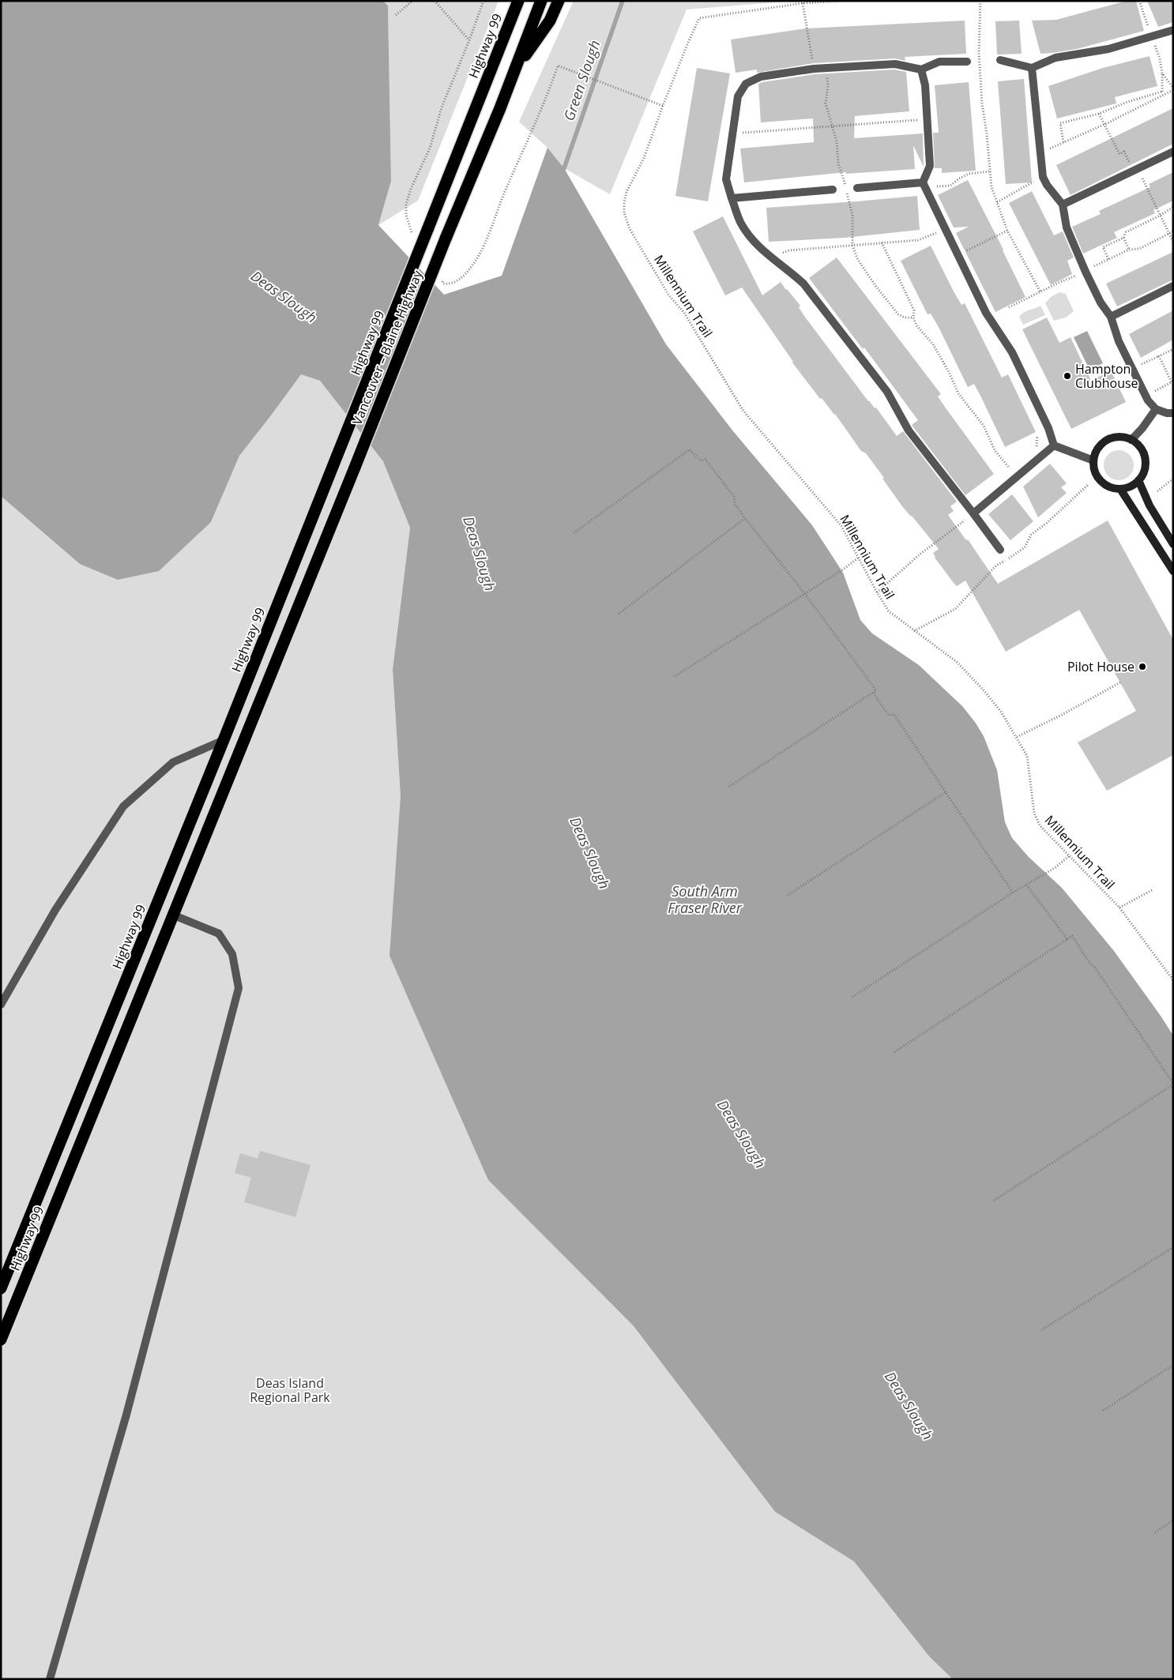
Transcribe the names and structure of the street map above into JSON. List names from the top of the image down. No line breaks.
{"streets":{"highway":["Highway 99","Vancouver – Blaine Highway"],"path":["Millennium Trail"]},"crossings":[["Highway 99","Vancouver – Blaine Highway"]],"water":["Green Slough","Deas Slough","South Arm Fraser River"],"parks":["Deas Island Regional Park"],"places":["Hampton Clubhouse","Pilot House"]}
